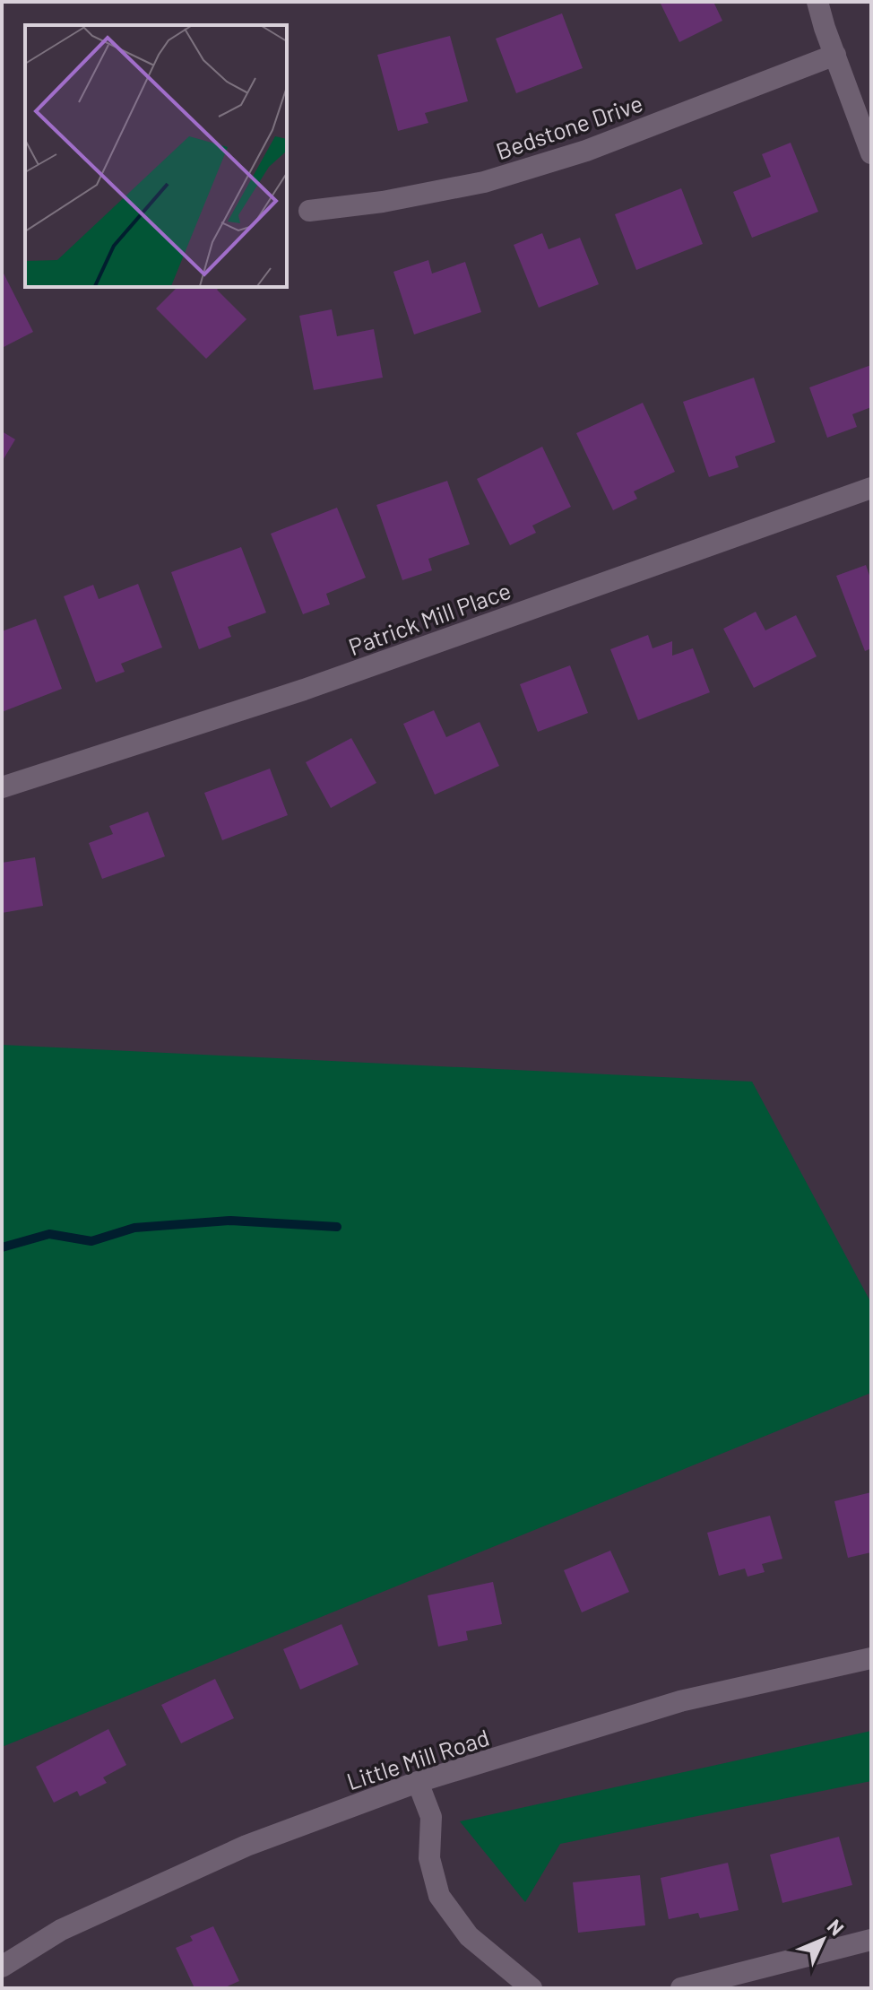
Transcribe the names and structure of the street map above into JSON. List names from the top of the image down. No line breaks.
{"streets":{"street":["Bedstone Drive","Patrick Mill Place","Little Mill Road"]},"north":"top right"}
